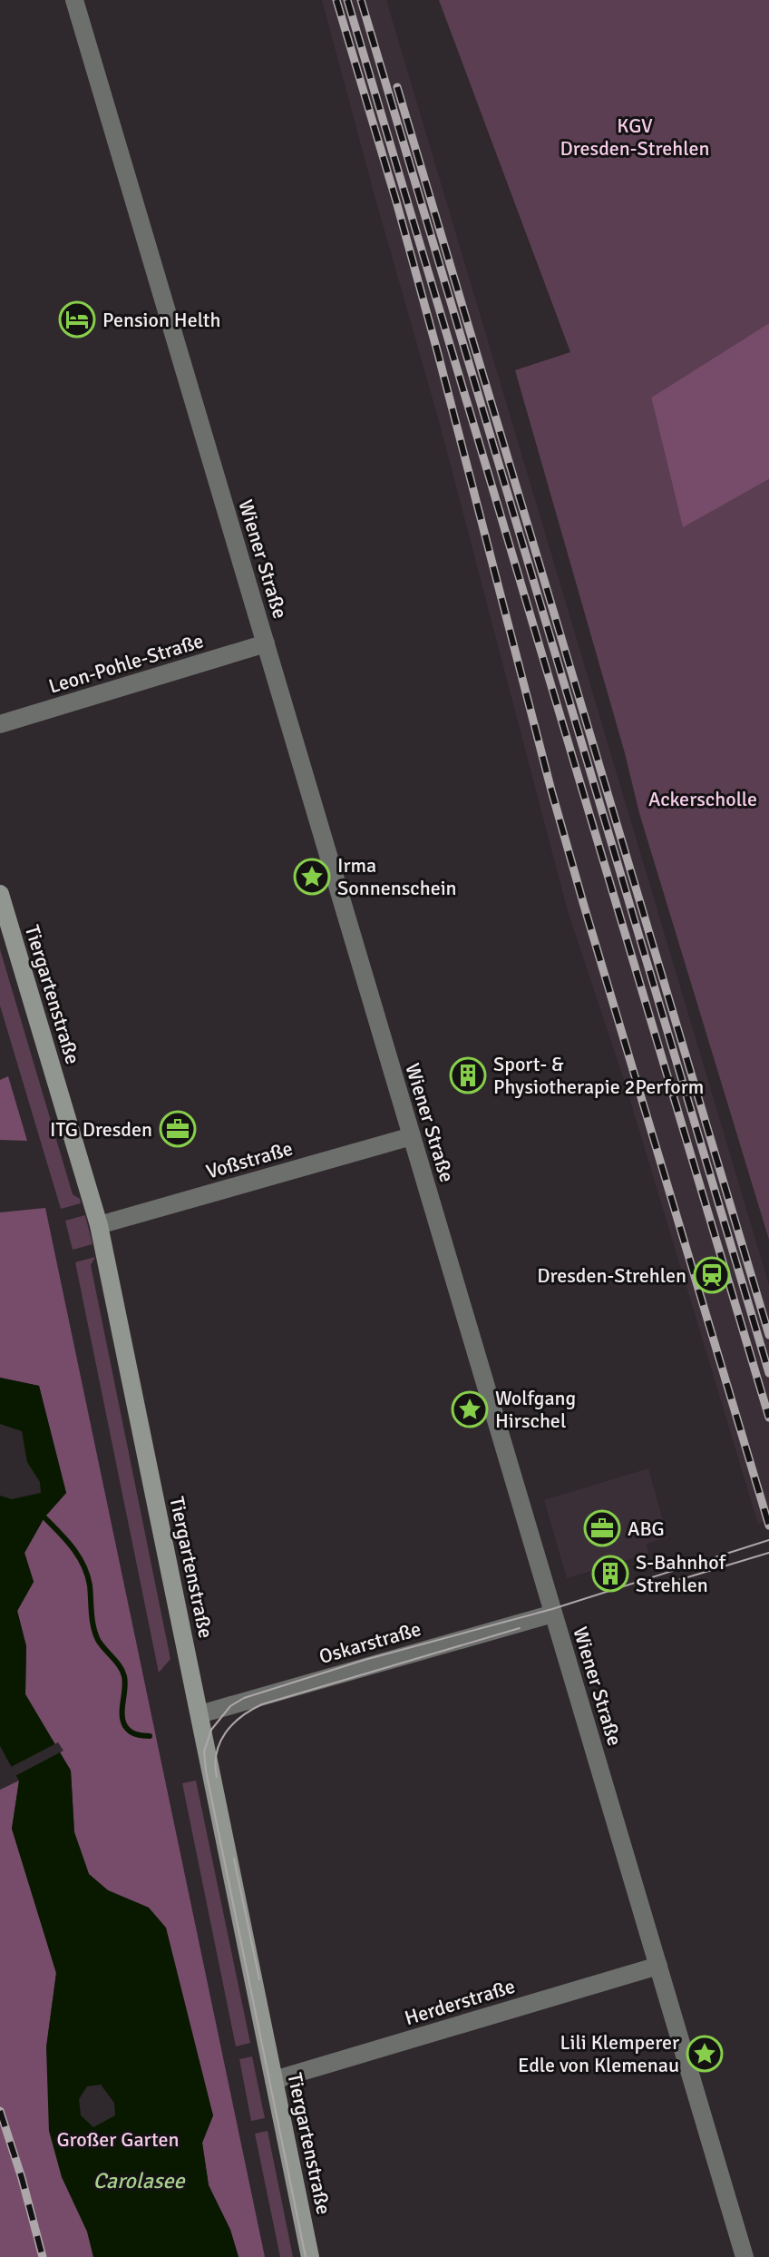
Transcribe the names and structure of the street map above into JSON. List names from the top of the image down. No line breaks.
{"streets":{"main road":["Tiergartenstraße"],"street":["Wiener Straße","Leon-Pohle-Straße","Voßstraße","Oskarstraße","Herderstraße"]},"crossings":[["Wiener Straße","Leon-Pohle-Straße"],["Wiener Straße","Voßstraße"],["Wiener Straße","Oskarstraße"],["Wiener Straße","Herderstraße"],["Tiergartenstraße","Voßstraße"],["Tiergartenstraße","Oskarstraße"],["Tiergartenstraße","Herderstraße"]],"water":["Carolasee"],"parks":["KGV Dresden-Strehlen","Ackerscholle","Großer Garten"],"places":{"hotel":["Pension Helth"],"place":["Irma Sonnenschein","Wolfgang Hirschel","Lili Klemperer Edle von Klemenau"],"building":["Sport- & Physiotherapie 2Perform","S-Bahnhof Strehlen"],"office":["ITG Dresden","ABG"],"station":["Dresden-Strehlen"]}}
